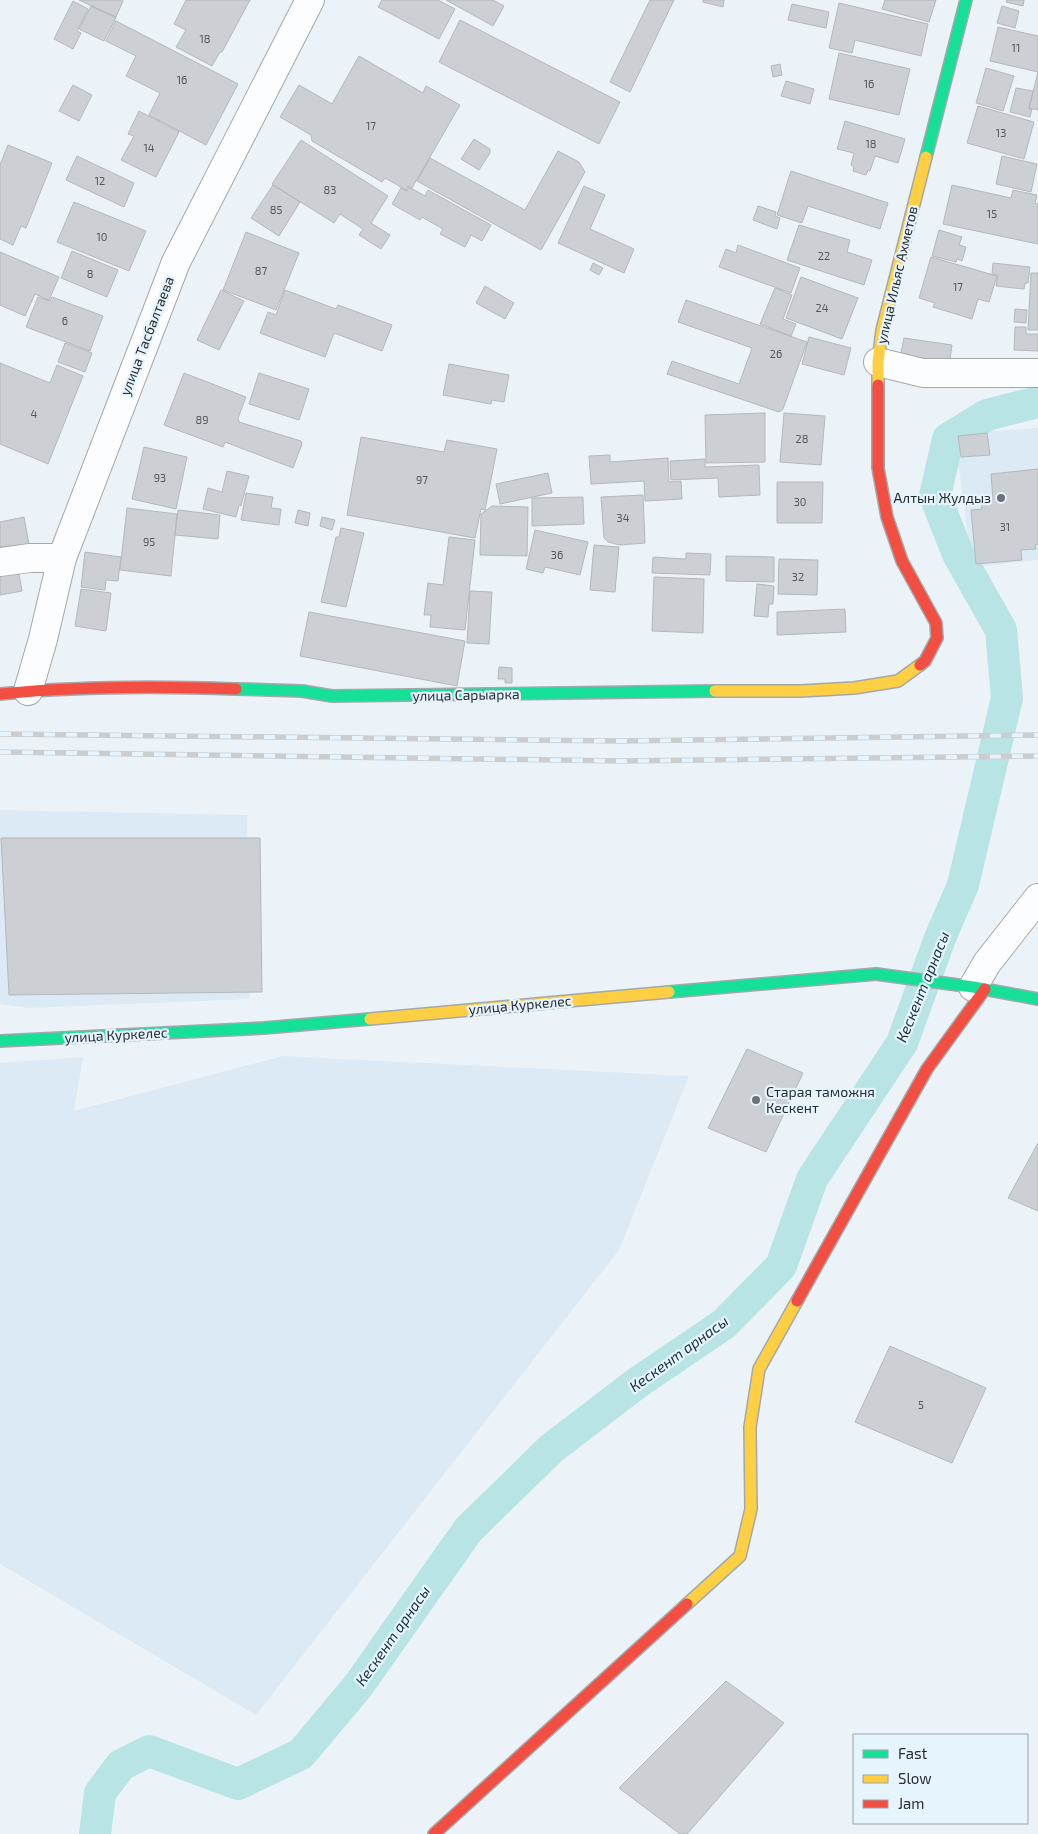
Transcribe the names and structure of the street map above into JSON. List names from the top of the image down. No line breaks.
{"streets":{"street":["улица Ильяс Ахметов","улица Тасбалтаева","улица Сарыарка","улица Куркелес"]},"crossings":[["улица Ильяс Ахметов","улица Сарыарка"],["улица Тасбалтаева","улица Сарыарка"]],"water":["Кескент арнасы"],"places":["Алтын Жулдыз","Старая таможня Кескент"],"house_numbers":["18","11","16","16","17","13","18","14","12","83","85","15","10","22","87","8","17","24","6","26","4","89","28","93","97","30","34","31","95","36","32","5"],"legend":["Fast","Slow","Jam"]}
